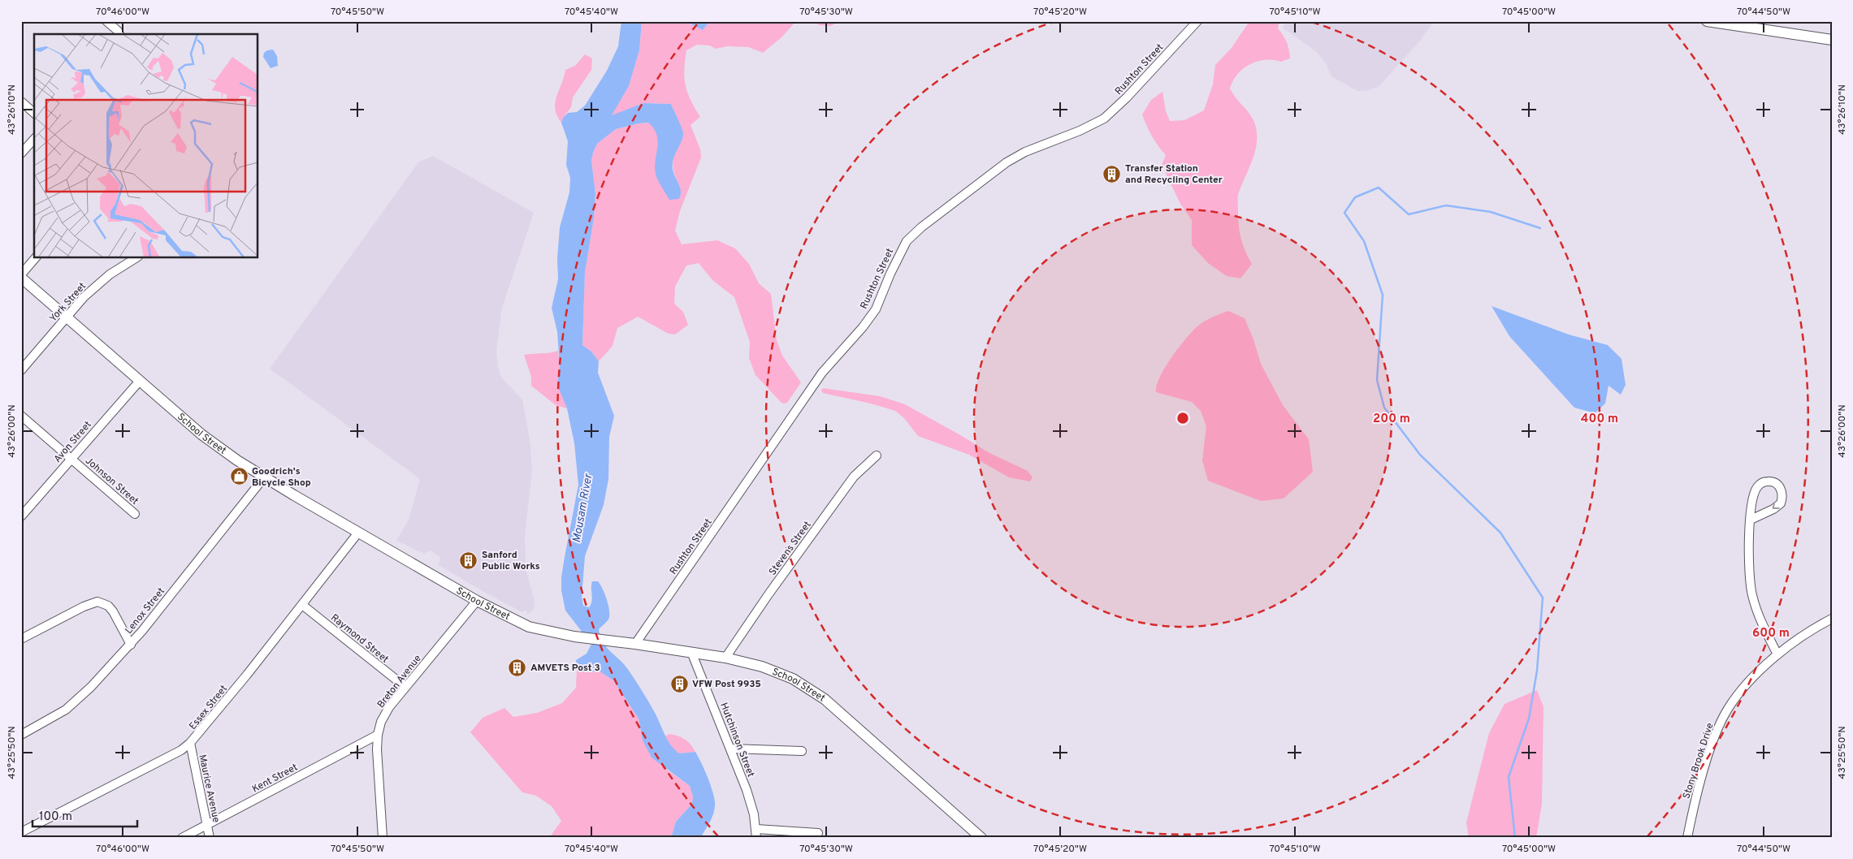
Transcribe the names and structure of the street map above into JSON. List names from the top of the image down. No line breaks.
{"streets":{"street":["Rushton Street","York Street","School Street","Avon Street","Johnson Street","Stevens Street","Lenox Street","Raymond Street","Breton Avenue","Essex Street","Hutchinson Street","Stony Brook Drive","Kent Street","Maurice Avenue"]},"crossings":[["Rushton Street","School Street"],["York Street","School Street"],["School Street","Avon Street"],["School Street","Stevens Street"],["School Street","Lenox Street"],["School Street","Breton Avenue"],["School Street","Essex Street"],["School Street","Hutchinson Street"],["Avon Street","Johnson Street"],["Raymond Street","Breton Avenue"],["Raymond Street","Essex Street"],["Breton Avenue","Kent Street"],["Essex Street","Maurice Avenue"],["Kent Street","Maurice Avenue"]],"water":["Mousam River"],"places":{"building":["Transfer Station and Recycling Center","Sanford Public Works","AMVETS Post 3","VFW Post 9935"],"shop":["Goodrich's Bicycle Shop"]},"scale_bar":"100 m","coordinates":["70°46'00\"W","70°45'50\"W","70°45'40\"W","70°45'30\"W","70°45'20\"W","70°45'10\"W","70°45'00\"W","70°44'50\"W","43°26'10\"N","43°26'00\"N","43°25'50\"N"],"rings":["200 m","400 m","600 m"]}
